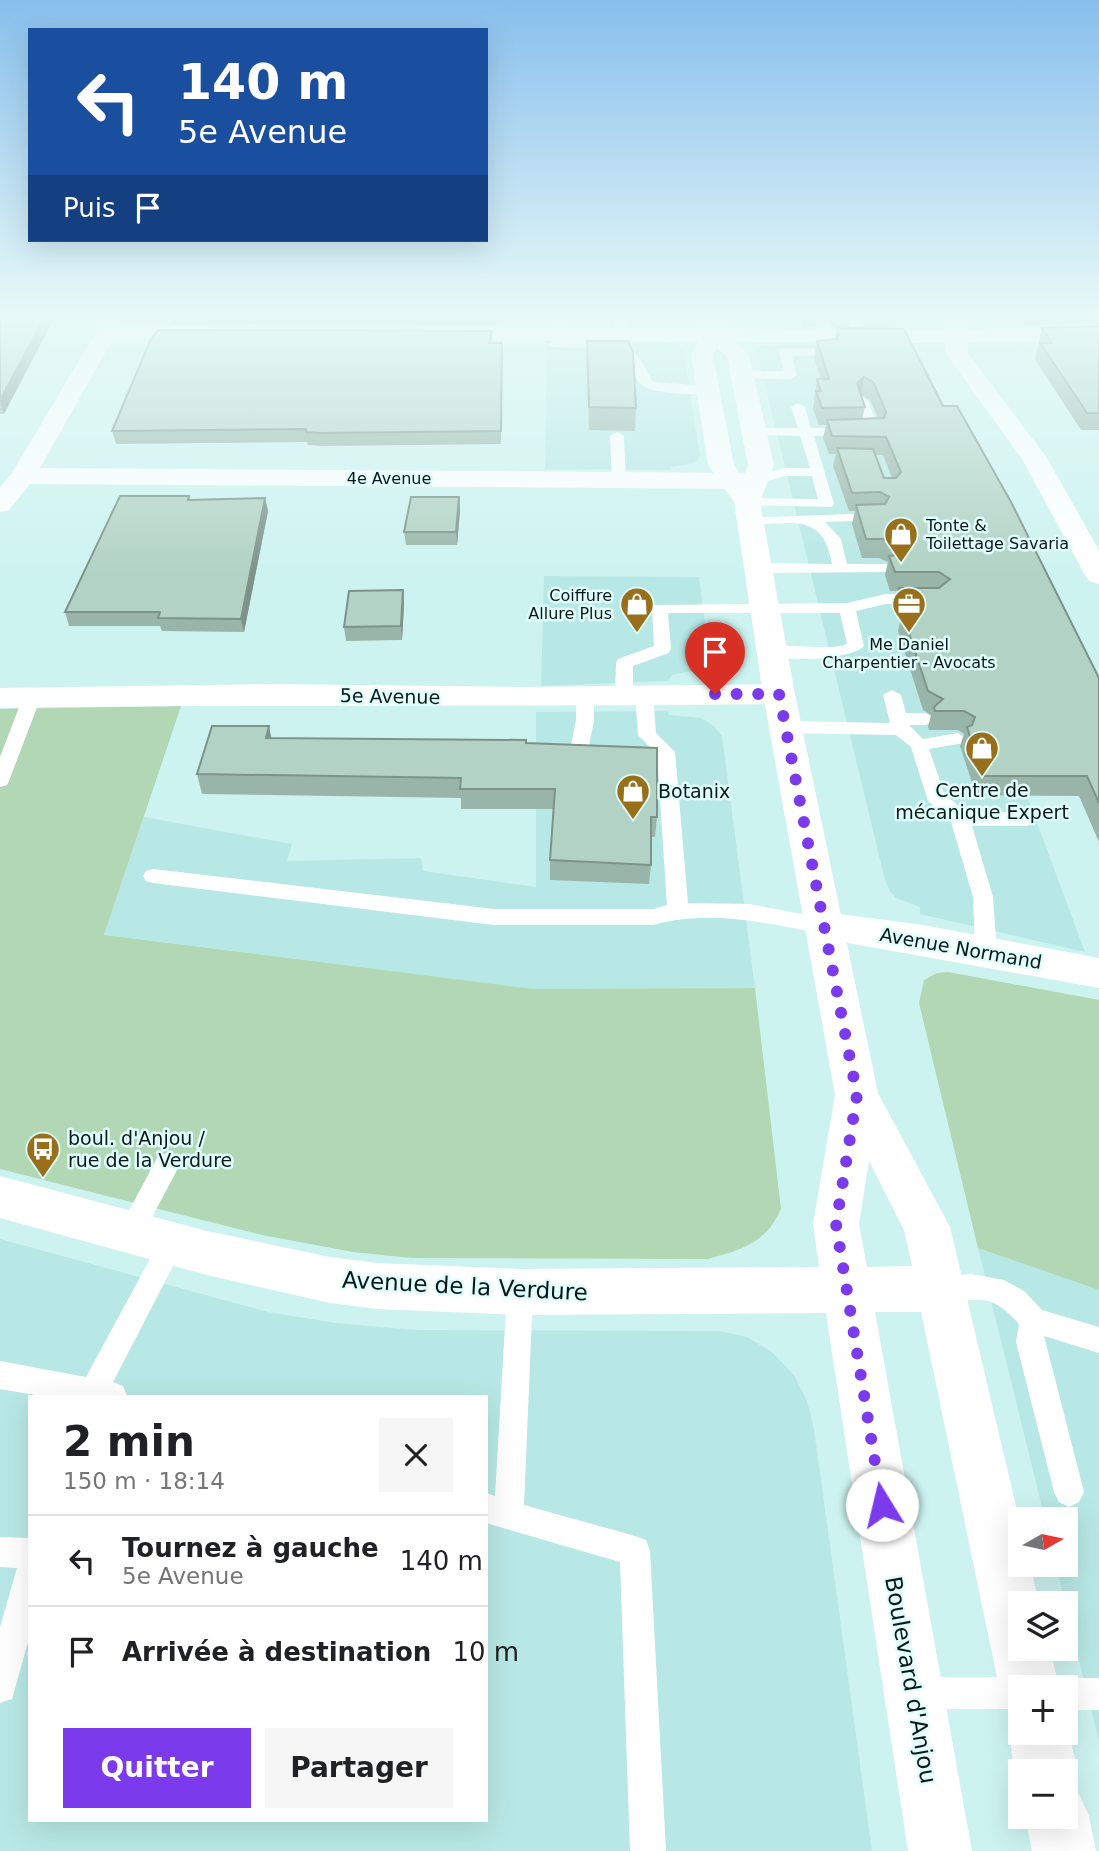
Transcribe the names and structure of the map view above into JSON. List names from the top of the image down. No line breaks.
{"streets":{"street":["4e Avenue","5e Avenue","Avenue Normand","Avenue de la Verdure","Boulevard d'Anjou"]},"crossings":[["4e Avenue","Boulevard d'Anjou"],["5e Avenue","Boulevard d'Anjou"],["Avenue Normand","Boulevard d'Anjou"],["Avenue de la Verdure","Boulevard d'Anjou"]],"places":{"shop":["Tonte & Toilettage Savaria","Coiffure Allure Plus","Centre de mécanique Expert","Botanix"],"office":["Me Daniel Charpentier - Avocats"],"bus stop":["boul. d'Anjou / rue de la Verdure"]},"north":"right","page":{"turn":["140 m","5e Avenue"],"then":"Puis","heading":["2 min","150 m · 18:14"],"map_buttons":["+","−"],"list":[{"name":"Tournez à gauche","note":"5e Avenue","value":"140 m"},{"name":"Arrivée à destination","value":"10 m"}],"buttons":["Quitter","Partager"]}}
